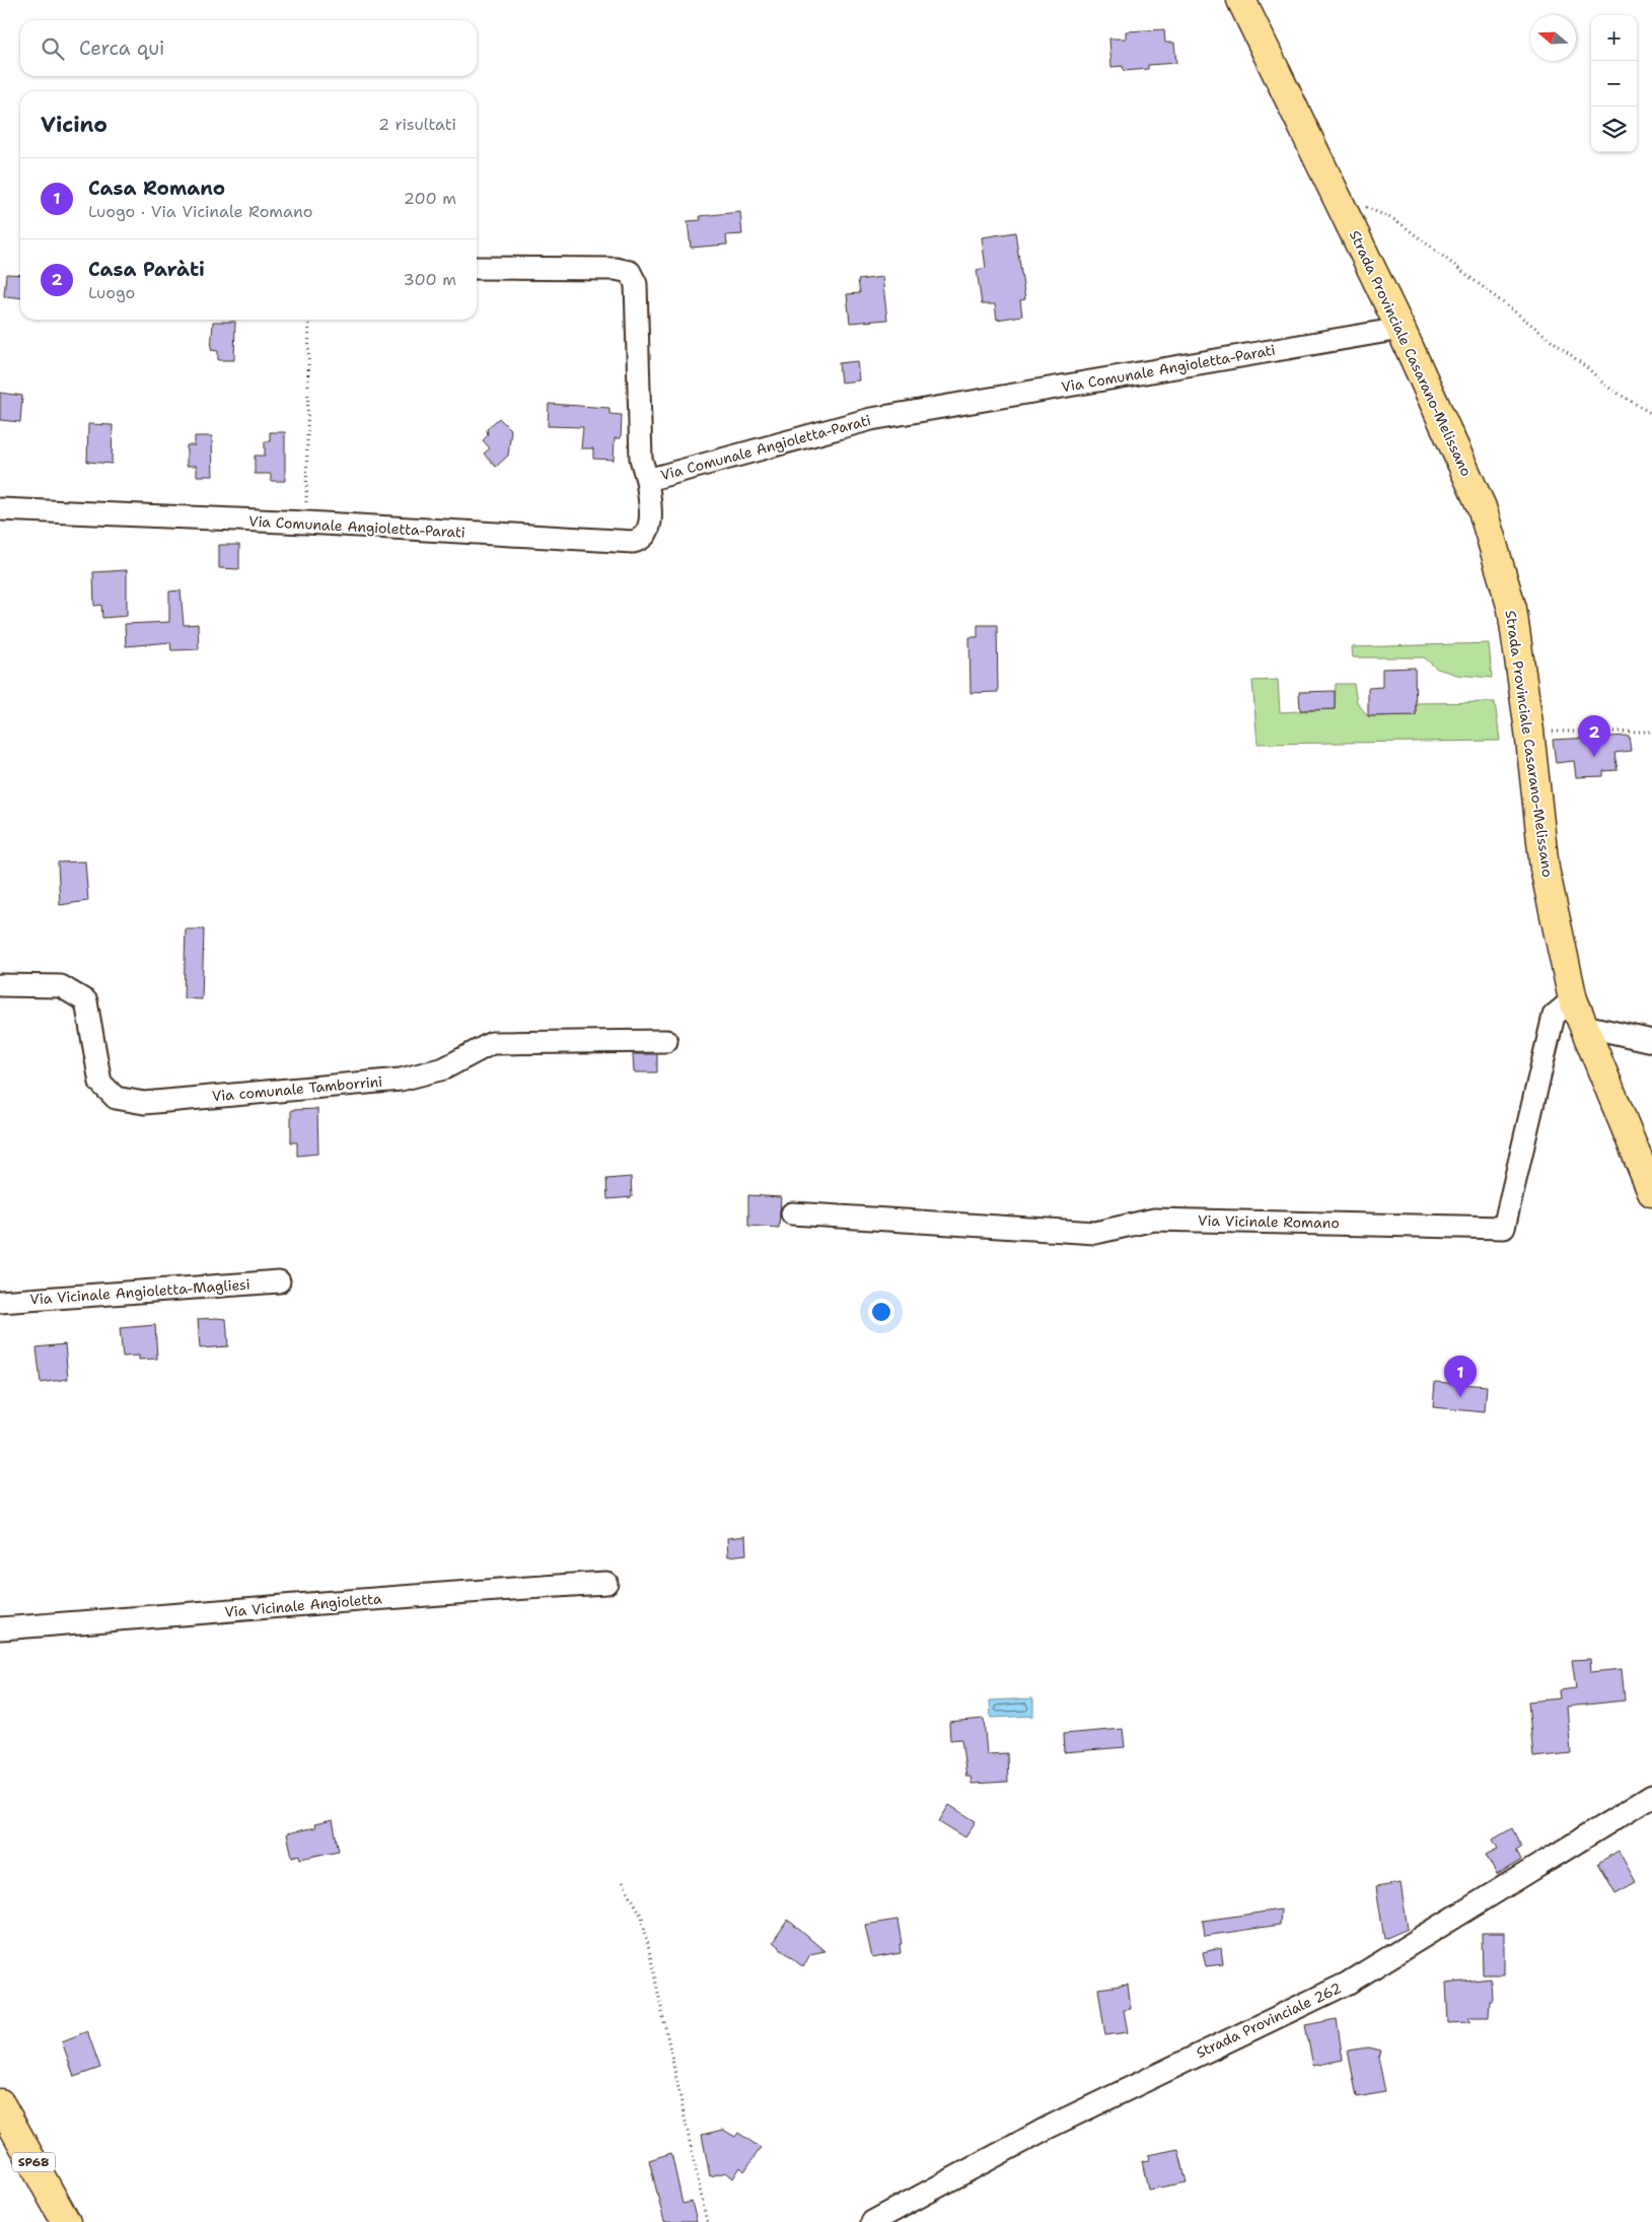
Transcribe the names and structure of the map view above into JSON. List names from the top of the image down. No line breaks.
{"streets":{"main road":["Strada Provinciale Casarano-Melissano","SP68"],"street":["Via Comunale Angioletta-Parati","Via comunale Tamborrini","Via Vicinale Romano","Via Vicinale Angioletta-Magliesi","Via Vicinale Angioletta","Strada Provinciale 262"]},"crossings":[["Strada Provinciale Casarano-Melissano","Via Comunale Angioletta-Parati"],["Strada Provinciale Casarano-Melissano","Via Vicinale Romano"]],"north":"left","page":{"map_buttons":["+","−"],"search":"Cerca qui","heading":["Vicino","2 risultati"],"list":[{"mark":"1","name":"Casa Romano","note":"Luogo · Via Vicinale Romano","value":"200 m"},{"mark":"2","name":"Casa Paràti","note":"Luogo","value":"300 m"}],"pins":["2","1"]}}
